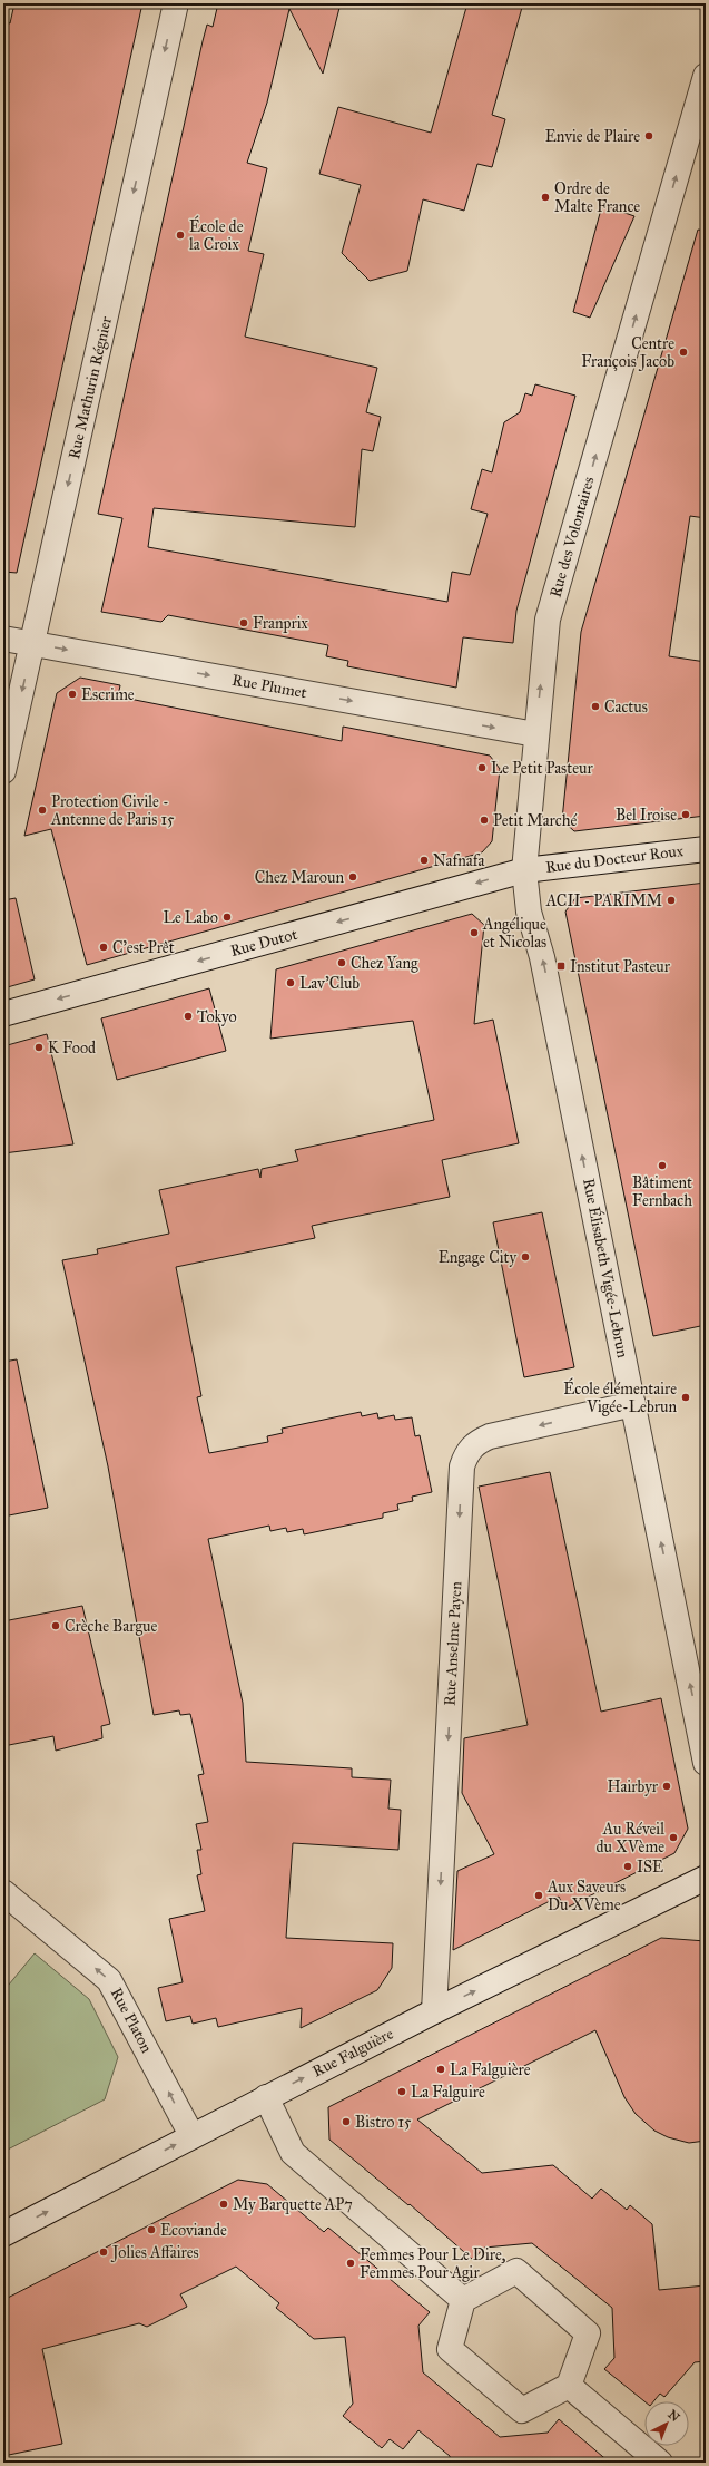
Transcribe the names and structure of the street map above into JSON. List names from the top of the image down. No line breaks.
{"streets":{"street":["Rue Mathurin Régnier","Rue des Volontaires","Rue Plumet","Rue du Docteur Roux","Rue Dutot","Rue Élisabeth Vigée-Lebrun","Rue Anselme Payen","Rue Platon","Rue Falguière"]},"crossings":[["Rue Mathurin Régnier","Rue Plumet"],["Rue des Volontaires","Rue Plumet"],["Rue des Volontaires","Rue du Docteur Roux"],["Rue des Volontaires","Rue Dutot"],["Rue des Volontaires","Rue Élisabeth Vigée-Lebrun"],["Rue du Docteur Roux","Rue Dutot"],["Rue Élisabeth Vigée-Lebrun","Rue Anselme Payen"],["Rue Anselme Payen","Rue Falguière"],["Rue Platon","Rue Falguière"]],"one_way":["Rue Mathurin Régnier","Rue des Volontaires","Rue Plumet","Rue Dutot","Rue Élisabeth Vigée-Lebrun","Rue Anselme Payen","Rue Platon","Rue Falguière"],"places":{"other":["Envie de Plaire","Ordre de Malte France","École de la Croix","Centre François Jacob","Franprix","Escrime","Cactus","Le Petit Pasteur","Protection Civile - Antenne de Paris 15","Bel Iroise","Petit Marché","Nafnafa","Chez Maroun","ACII - PARIMM","Le Labo","Angélique et Nicolas","C'est Prêt","Chez Yang","Lav'Club","Tokyo","K Food","Bâtiment Fernbach","Engage City","École élémentaire Vigée-Lebrun","Crèche Bargue","Hairbyr","Au Réveil du XVème","ISE","Aux Saveurs Du XVème","La Falguière","La Falguire","Bistro 15","My Barquette AP7","Ecoviande","Jolies Affaires","Femmes Pour Le Dire, Femmes Pour Agir"],"transit":["Institut Pasteur"]},"north":"top right"}
